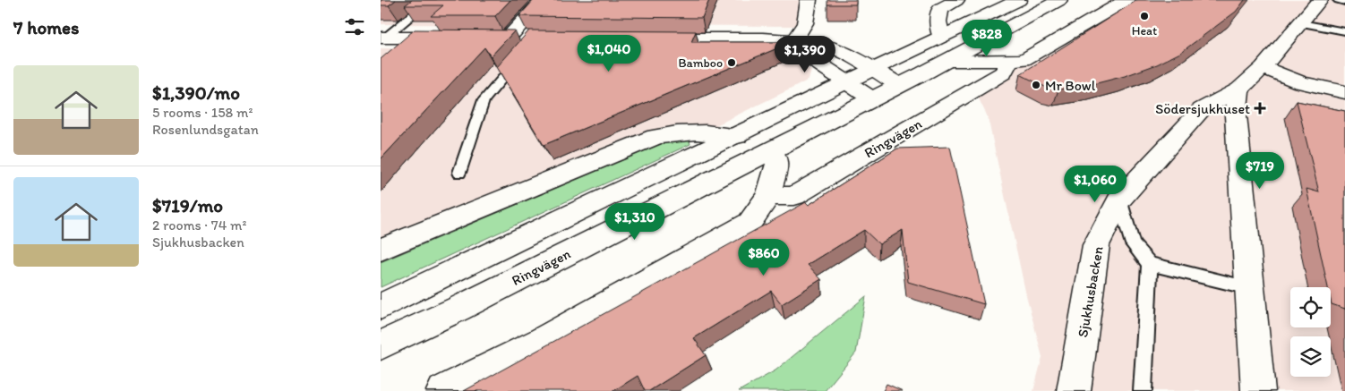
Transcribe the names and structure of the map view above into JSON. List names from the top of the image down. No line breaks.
{"streets":{"street":["Ringvägen","Sjukhusbacken"]},"places":{"other":["Heat","Bamboo","Mr Bowl"],"health":["Södersjukhuset"]},"page":{"heading":"7 homes","price":["$828","$1,040","$1,390","$719","$1,060","$1,310","$860"],"list":[{"name":"$1,390/mo","note":"5 rooms · 158 m² · Rosenlundsgatan"},{"name":"$719/mo","note":"2 rooms · 74 m² · Sjukhusbacken"}]}}
